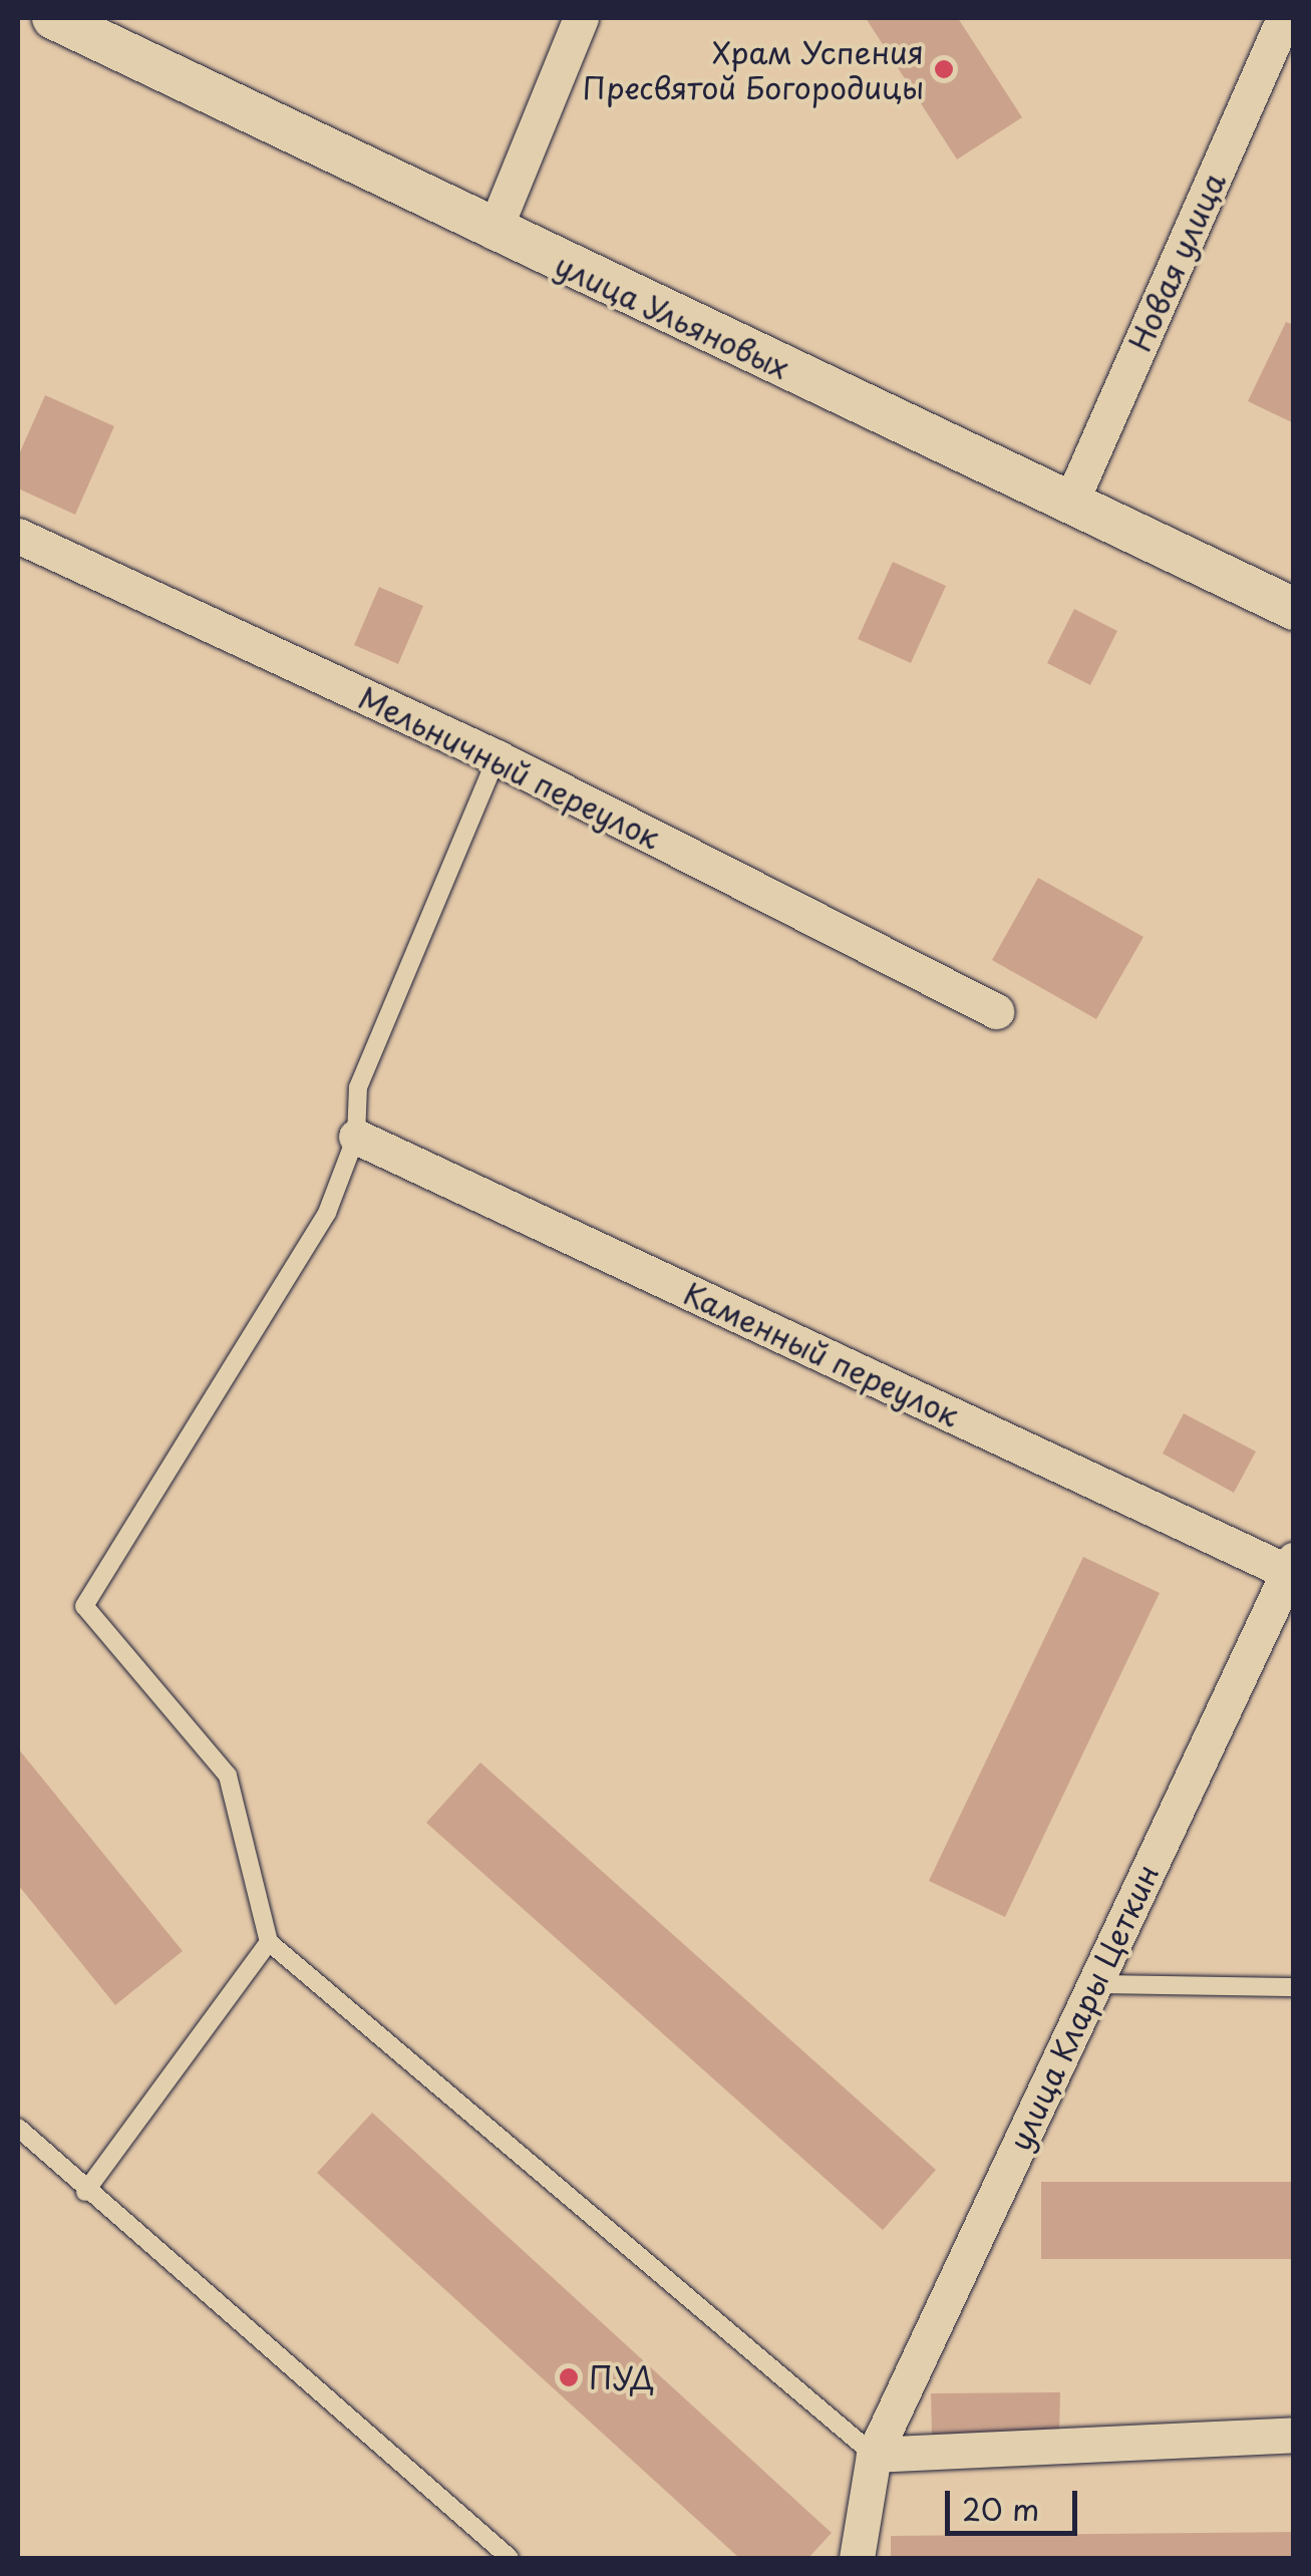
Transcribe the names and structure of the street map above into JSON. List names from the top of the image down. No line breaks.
{"streets":{"street":["Новая улица","улица Ульяновых","Мельничный переулок","Каменный переулок","улица Клары Цеткин"]},"crossings":[["Новая улица","улица Ульяновых"],["Каменный переулок","улица Клары Цеткин"]],"places":["Храм Успения Пресвятой Богородицы","ПУД"],"scale_bar":"20 m"}
